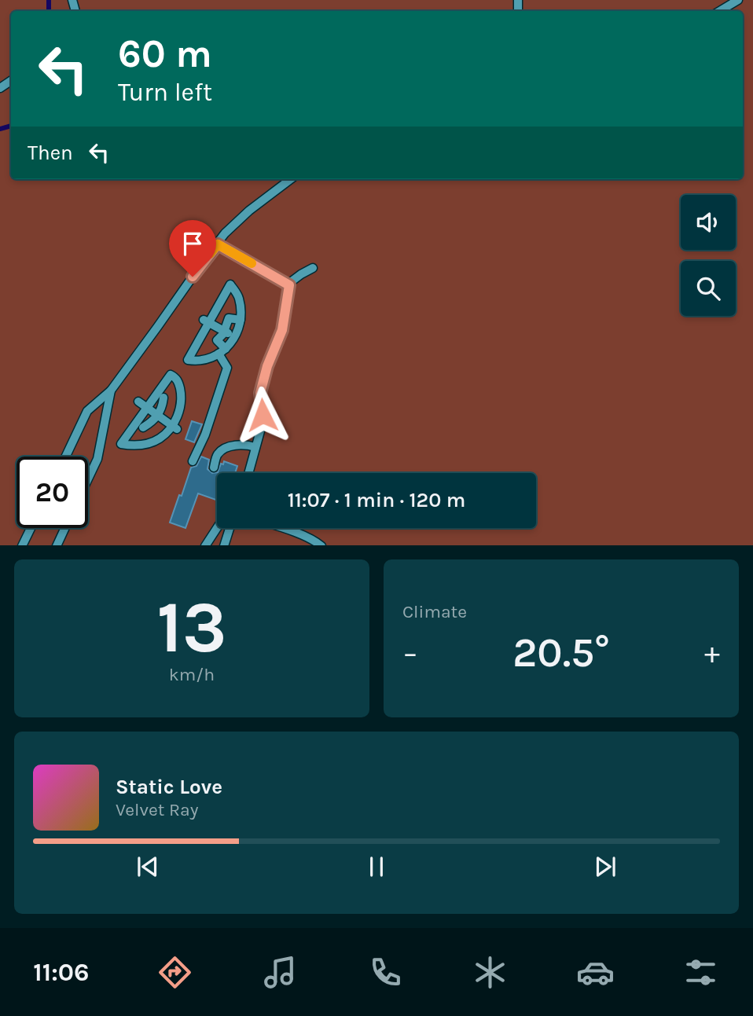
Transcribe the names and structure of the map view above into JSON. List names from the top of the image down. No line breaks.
{"page":{"turn":["60 m","Turn left"],"then":"Then","limit":"20","trip":"11:07 · 1 min · 120 m","tile":[["13","km/h"],"Climate"],"heat":["−","20.5°","+"],"song":["Static Love","Velvet Ray"],"tabs":"11:06"}}
